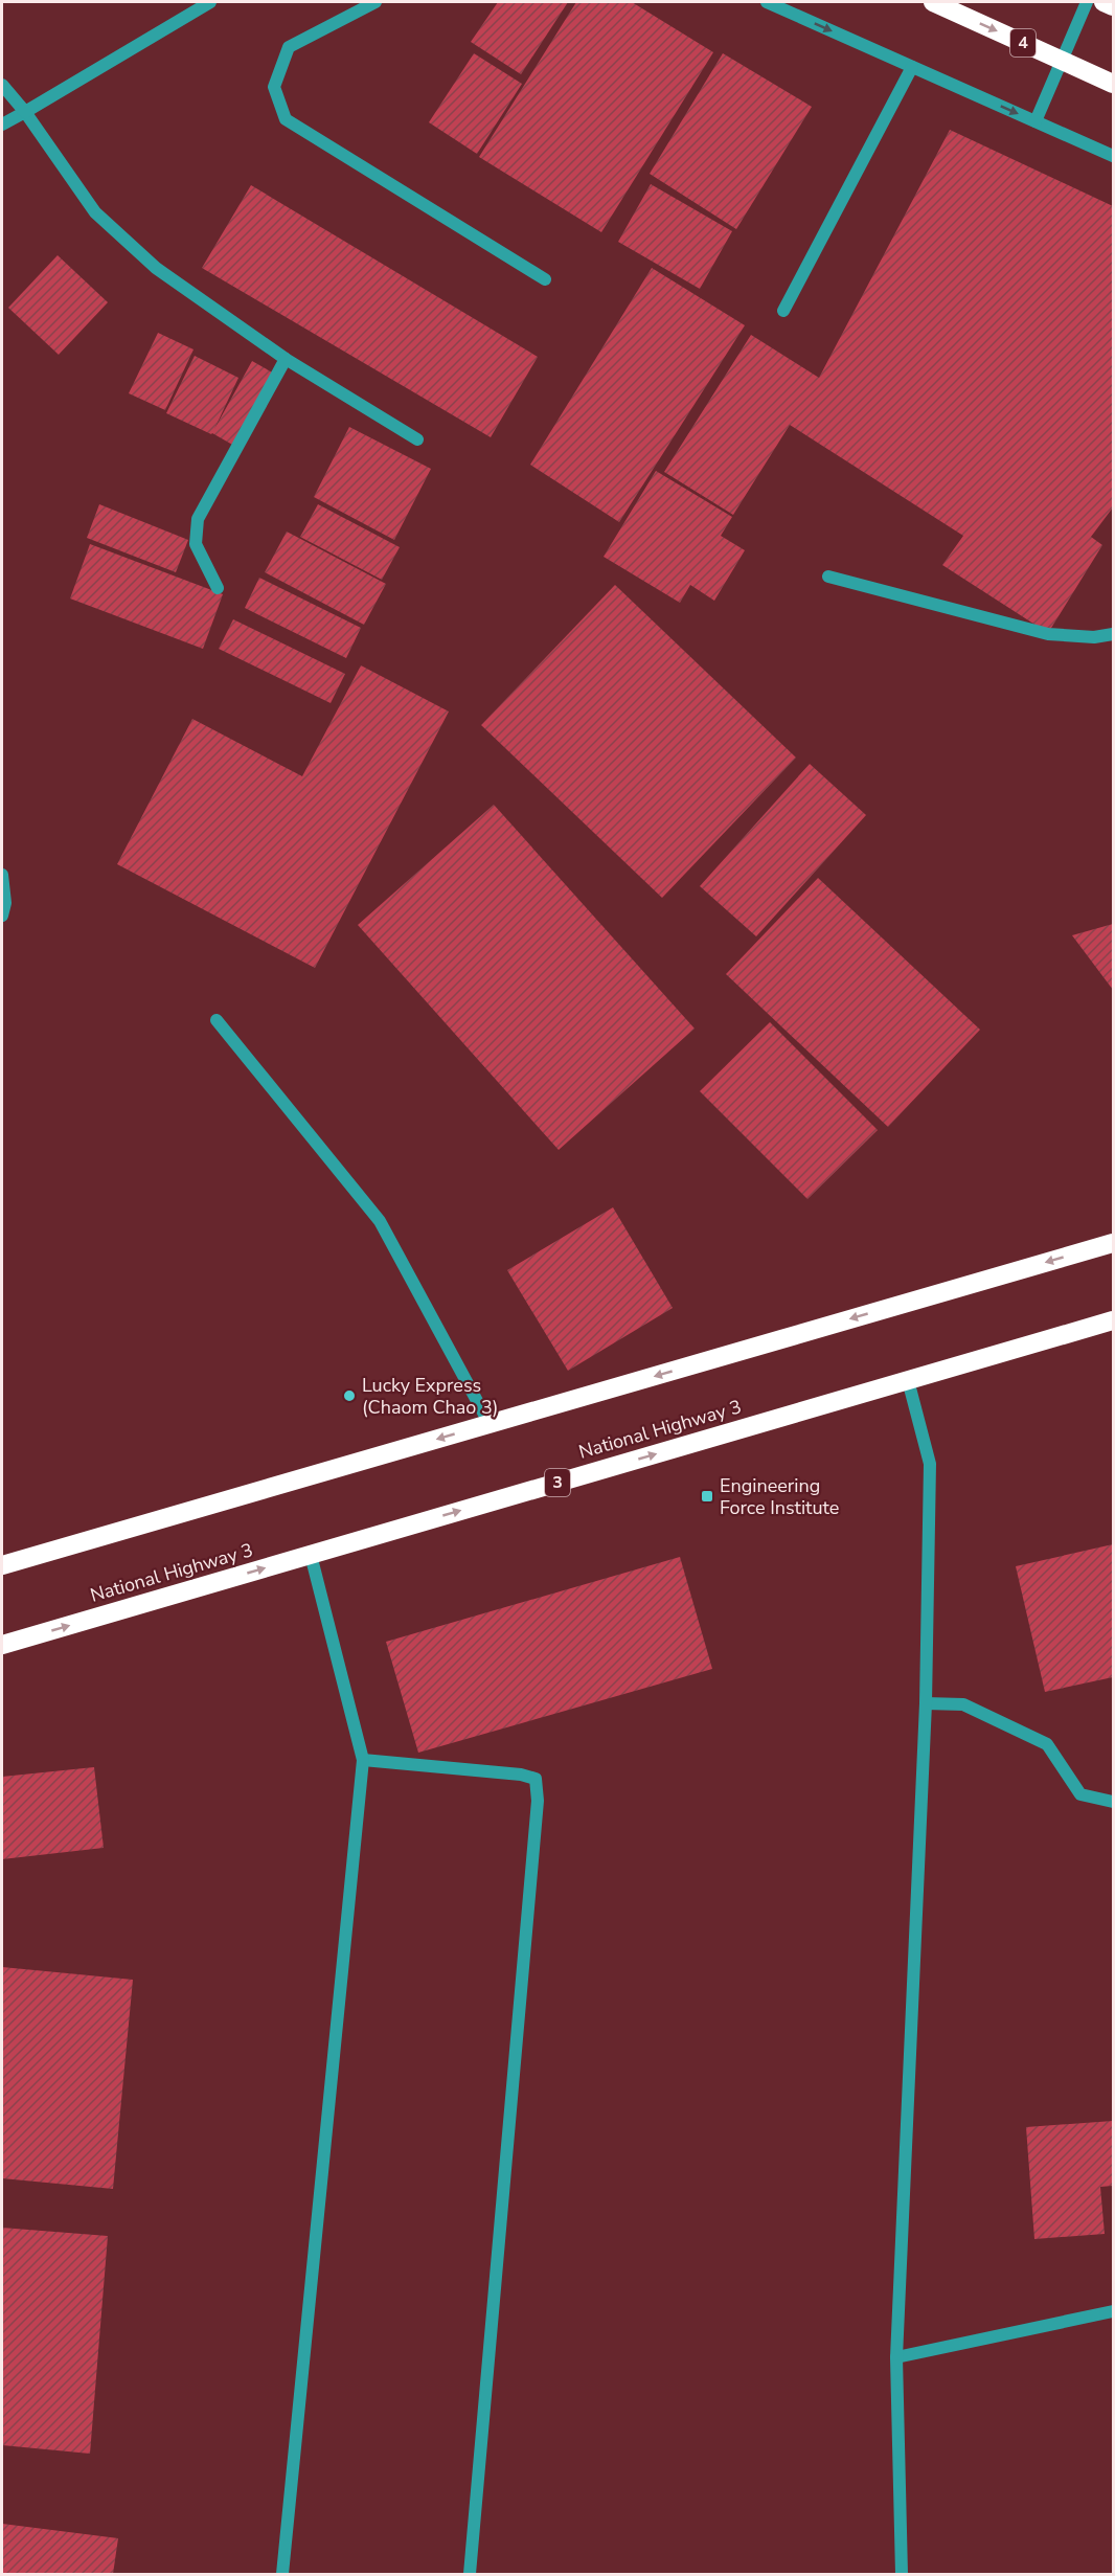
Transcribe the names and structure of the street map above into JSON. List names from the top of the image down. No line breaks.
{"streets":{"highway":["4","National Highway 3","3"]},"places":{"other":["Lucky Express (Chaom Chao 3)"],"transit":["Engineering Force Institute"]}}
